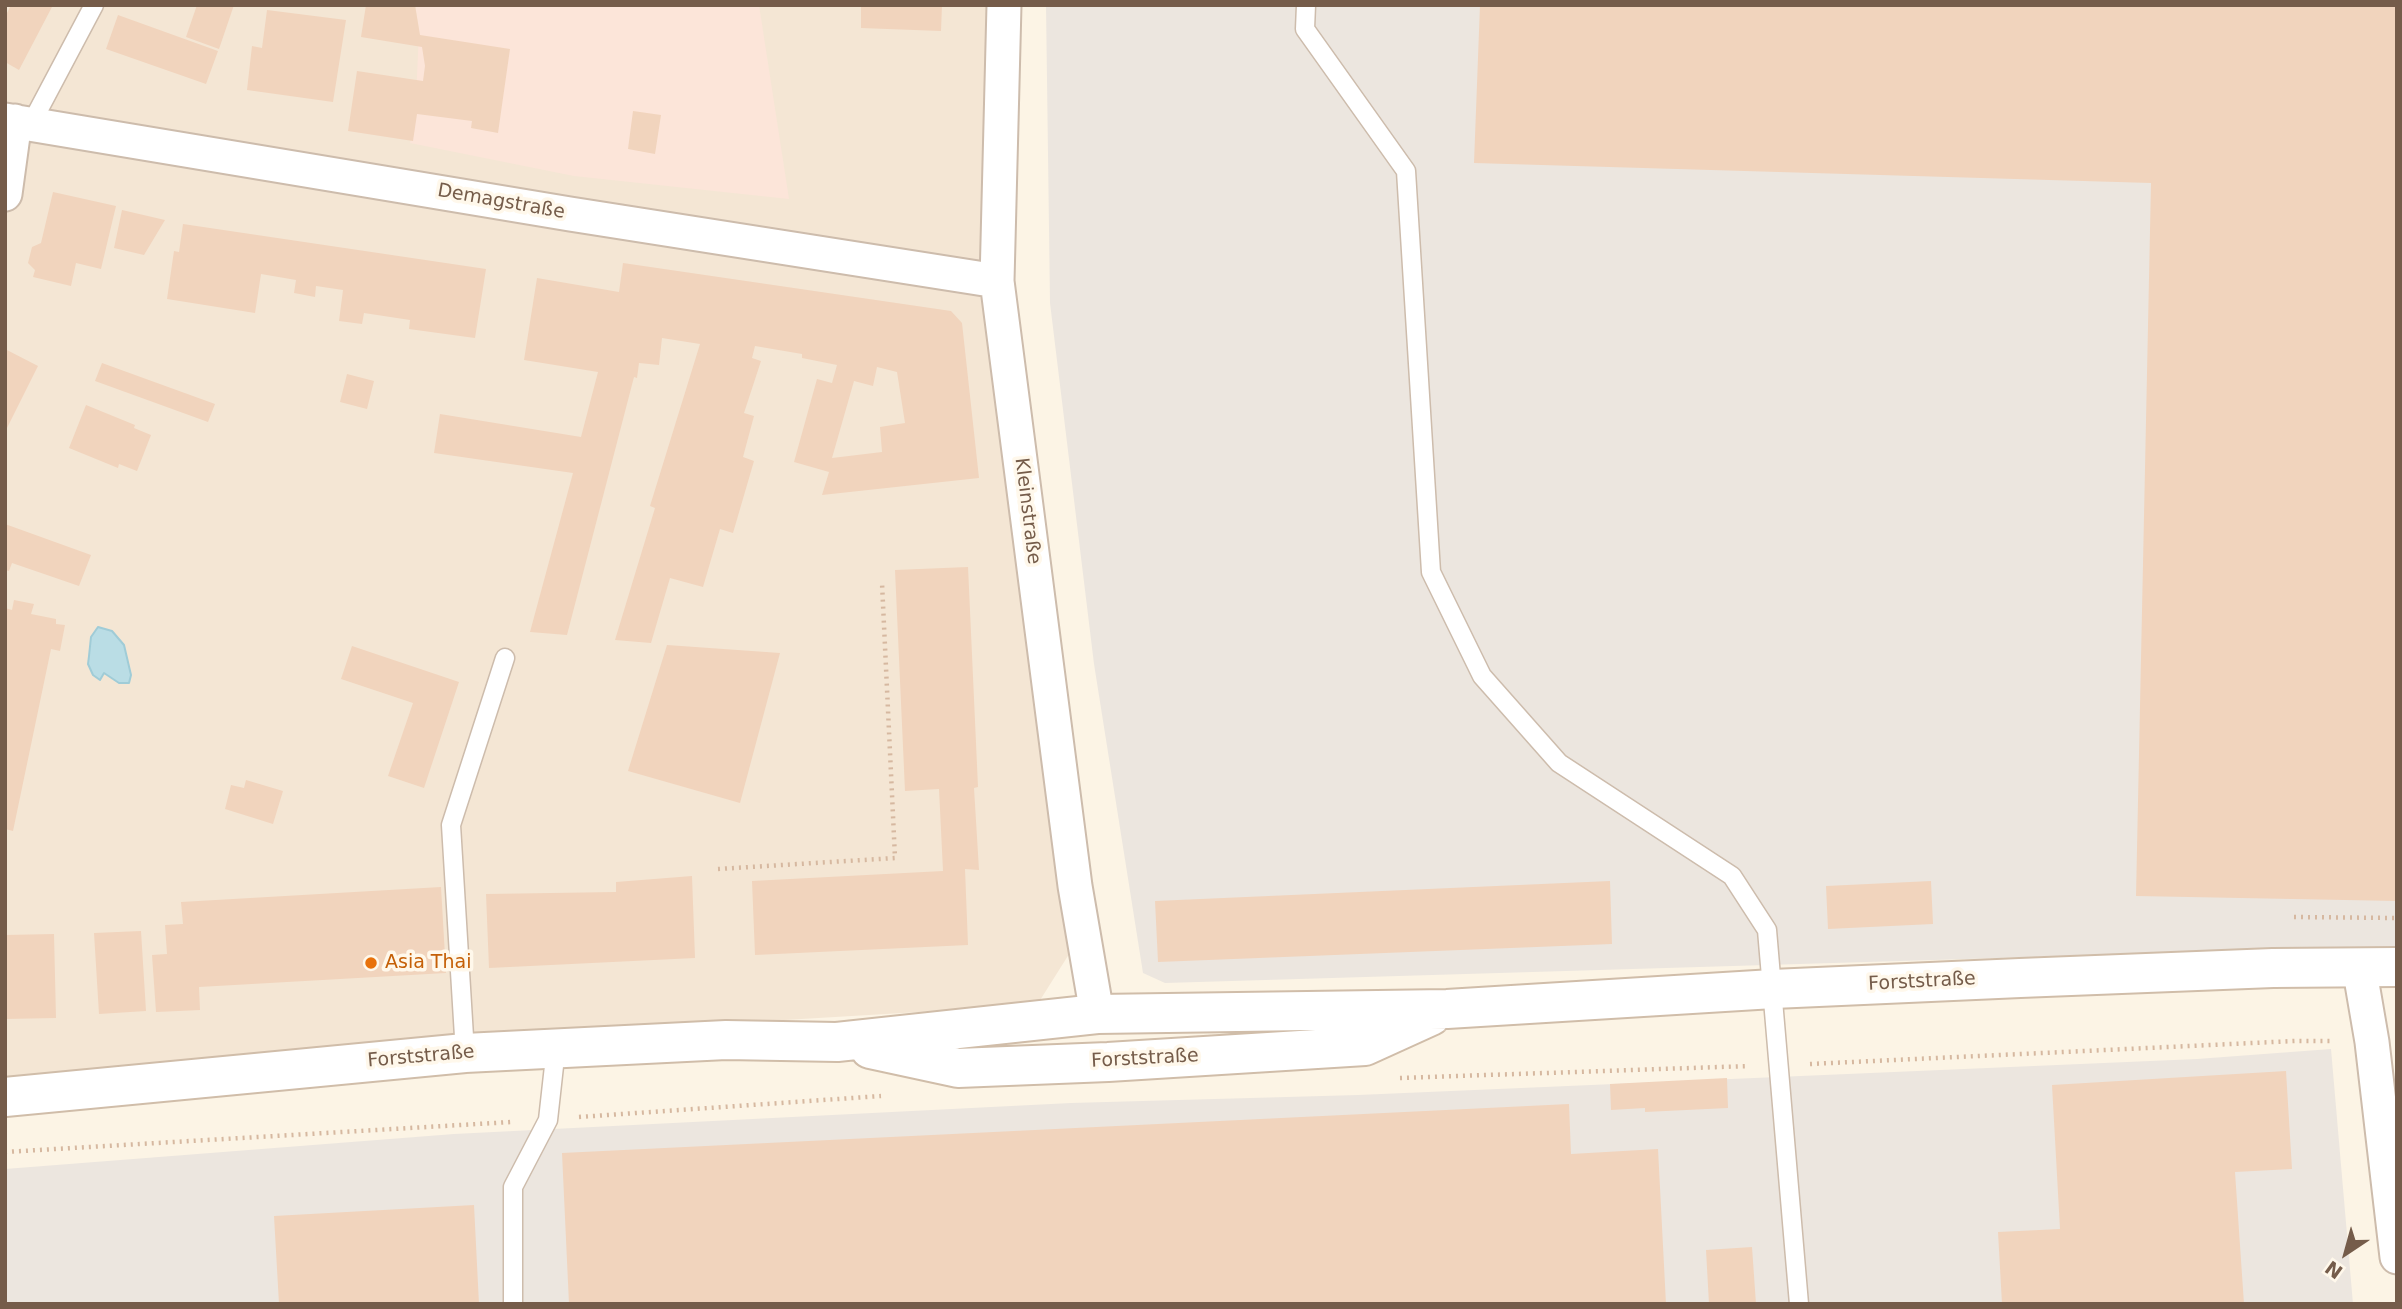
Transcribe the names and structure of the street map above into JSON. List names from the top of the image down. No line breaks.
{"streets":{"main road":["Forststraße"],"street":["Demagstraße","Kleinstraße"]},"crossings":[["Demagstraße","Kleinstraße"],["Kleinstraße","Forststraße"]],"places":["Asia Thai"],"north":"bottom left"}
